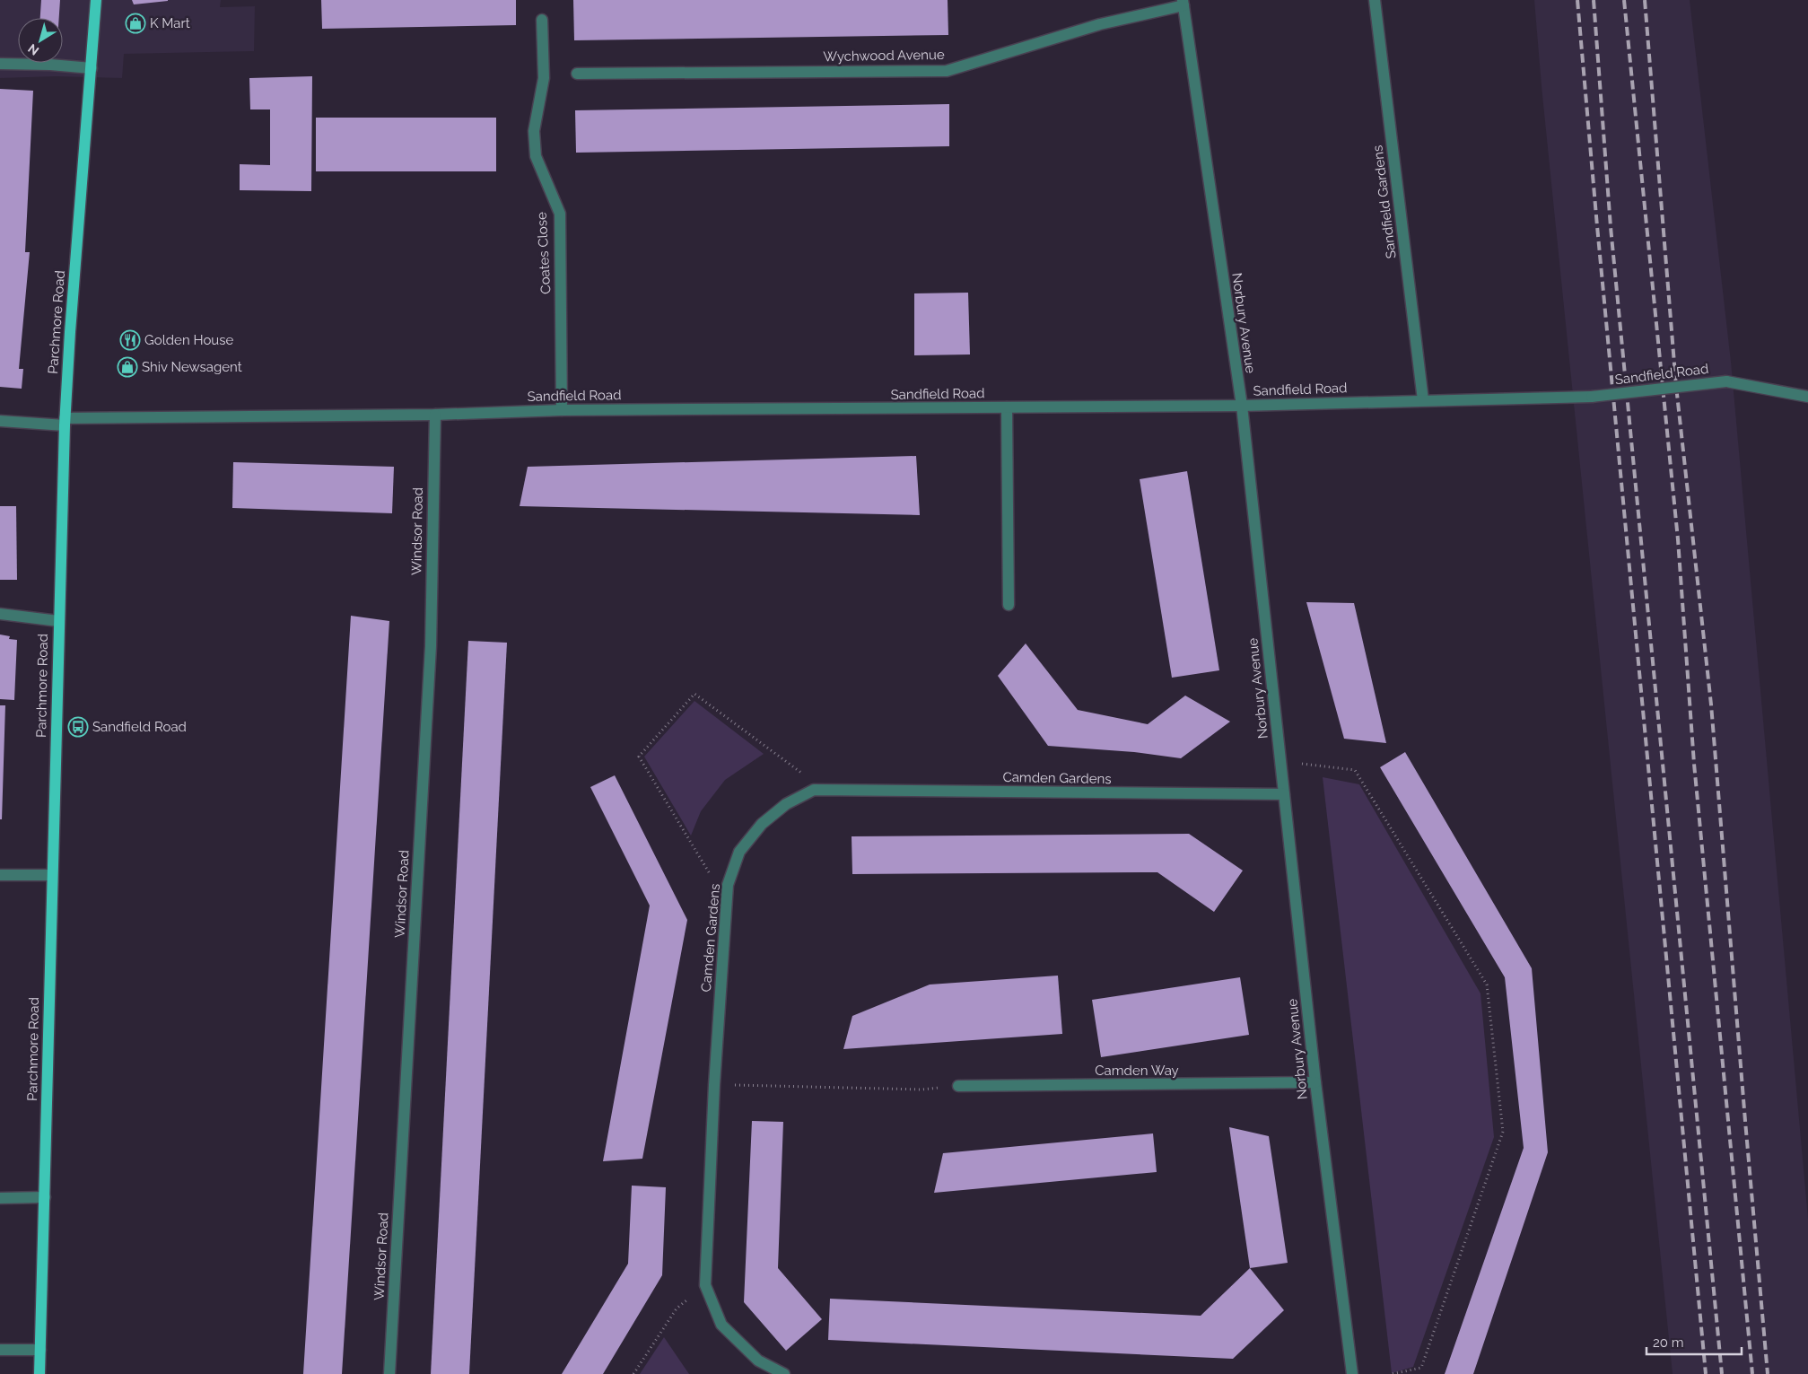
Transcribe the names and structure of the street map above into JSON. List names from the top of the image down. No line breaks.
{"streets":{"main road":["Parchmore Road"],"street":["Wychwood Avenue","Sandfield Gardens","Coates Close","Norbury Avenue","Sandfield Road","Windsor Road","Camden Gardens","Camden Way"]},"crossings":[["Wychwood Avenue","Norbury Avenue"],["Sandfield Gardens","Sandfield Road"],["Coates Close","Sandfield Road"],["Parchmore Road","Sandfield Road"],["Norbury Avenue","Sandfield Road"],["Norbury Avenue","Camden Gardens"],["Norbury Avenue","Camden Way"],["Sandfield Road","Windsor Road"]],"places":{"shop":["K Mart","Shiv Newsagent"],"restaurant":["Golden House"],"bus stop":["Sandfield Road"]},"scale_bar":"20 m","north":"bottom left"}
